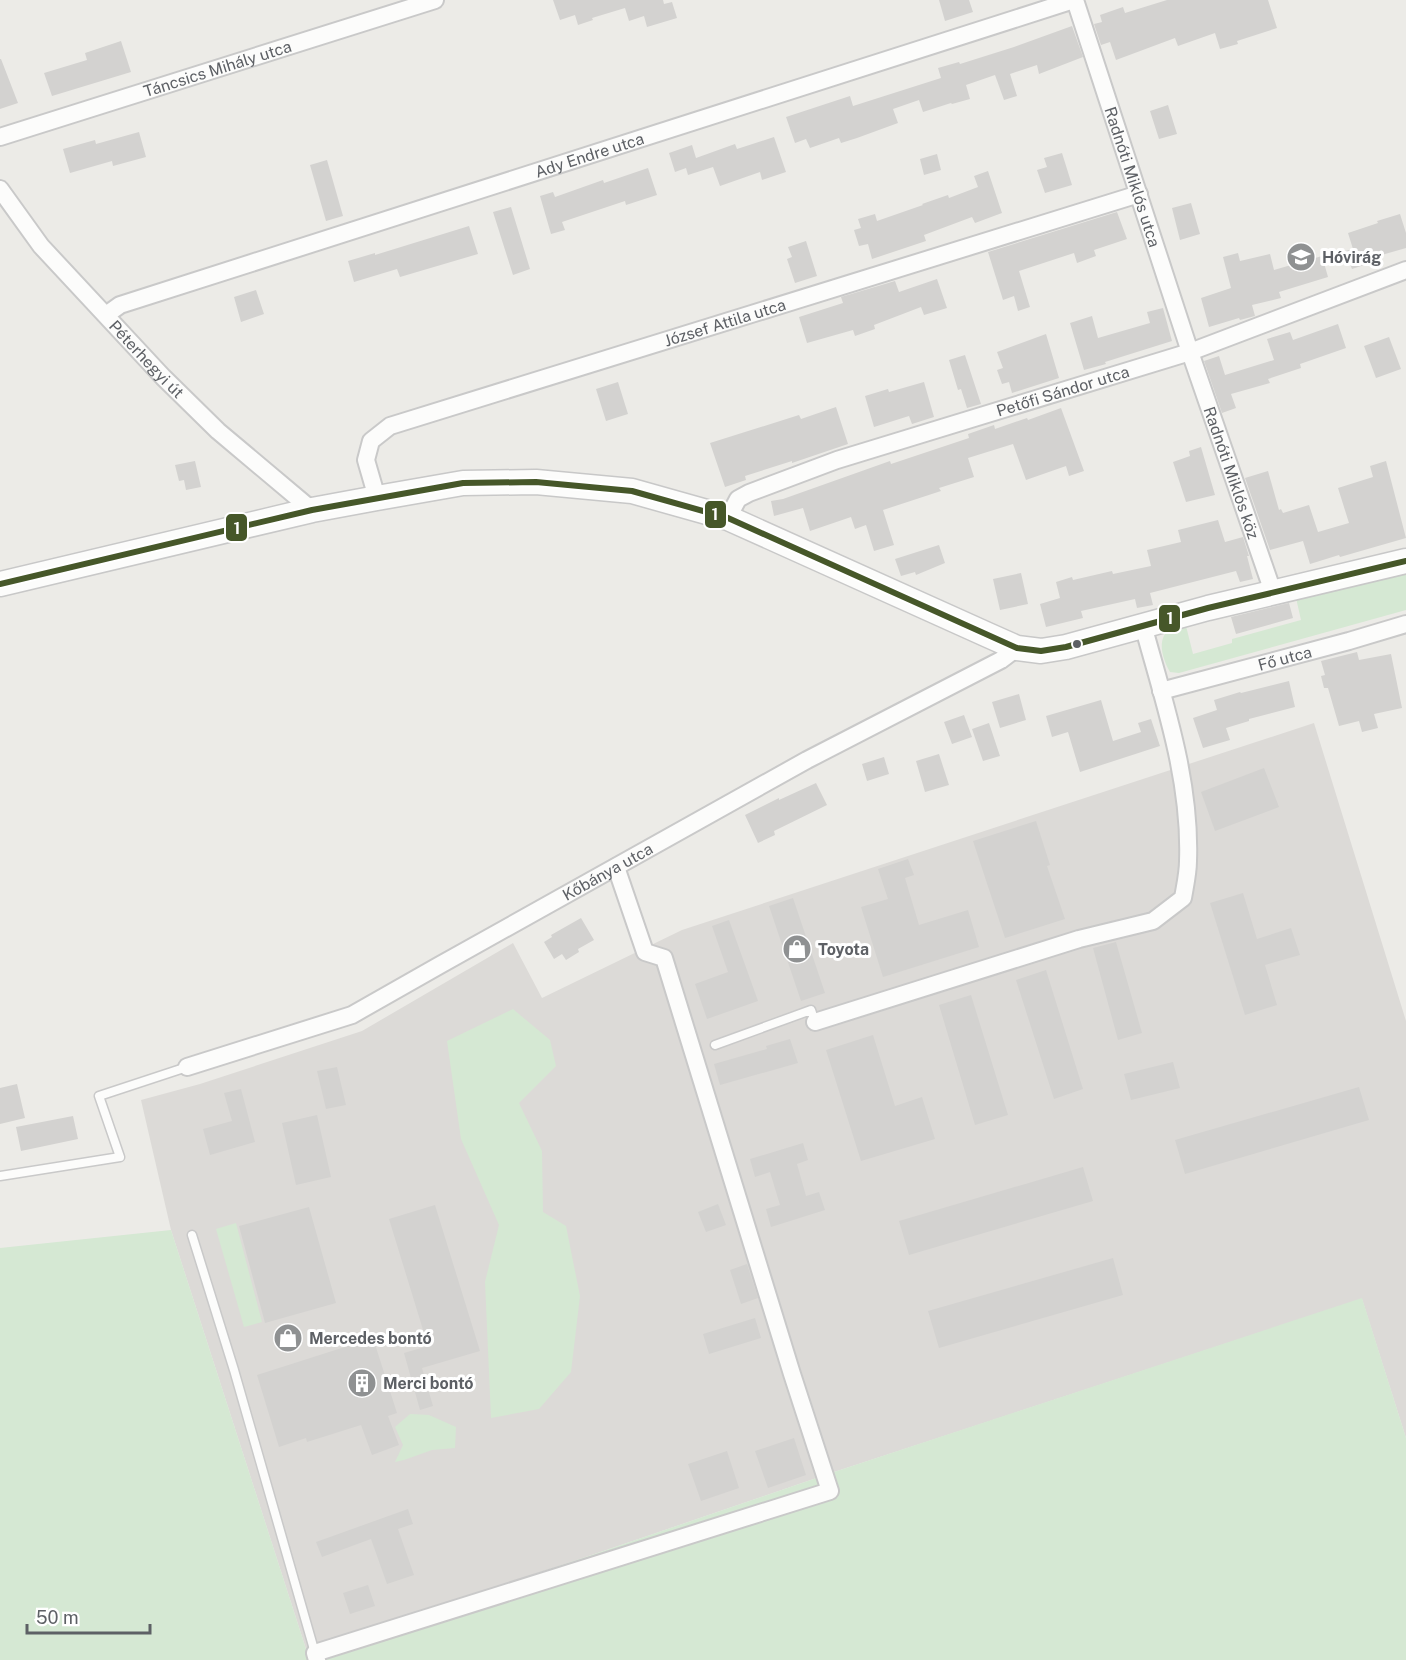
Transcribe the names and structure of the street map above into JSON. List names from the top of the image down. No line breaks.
{"streets":{"street":["Táncsics Mihály utca","Ady Endre utca","Radnóti Miklós utca","József Attila utca","Péterhegyi út","Petőfi Sándor utca","Radnóti Miklós köz","Fő utca","Kőbánya utca"]},"crossings":[["Ady Endre utca","Radnóti Miklós utca"],["Ady Endre utca","Péterhegyi út"],["Radnóti Miklós utca","József Attila utca"],["Radnóti Miklós utca","Petőfi Sándor utca"],["Radnóti Miklós utca","Radnóti Miklós köz"],["Petőfi Sándor utca","Radnóti Miklós köz"]],"places":{"school or university":["Hóvirág"],"shop":["Toyota","Mercedes bontó"],"building":["Merci bontó"]},"lines":["transit line 1"],"scale_bar":"50 m"}
